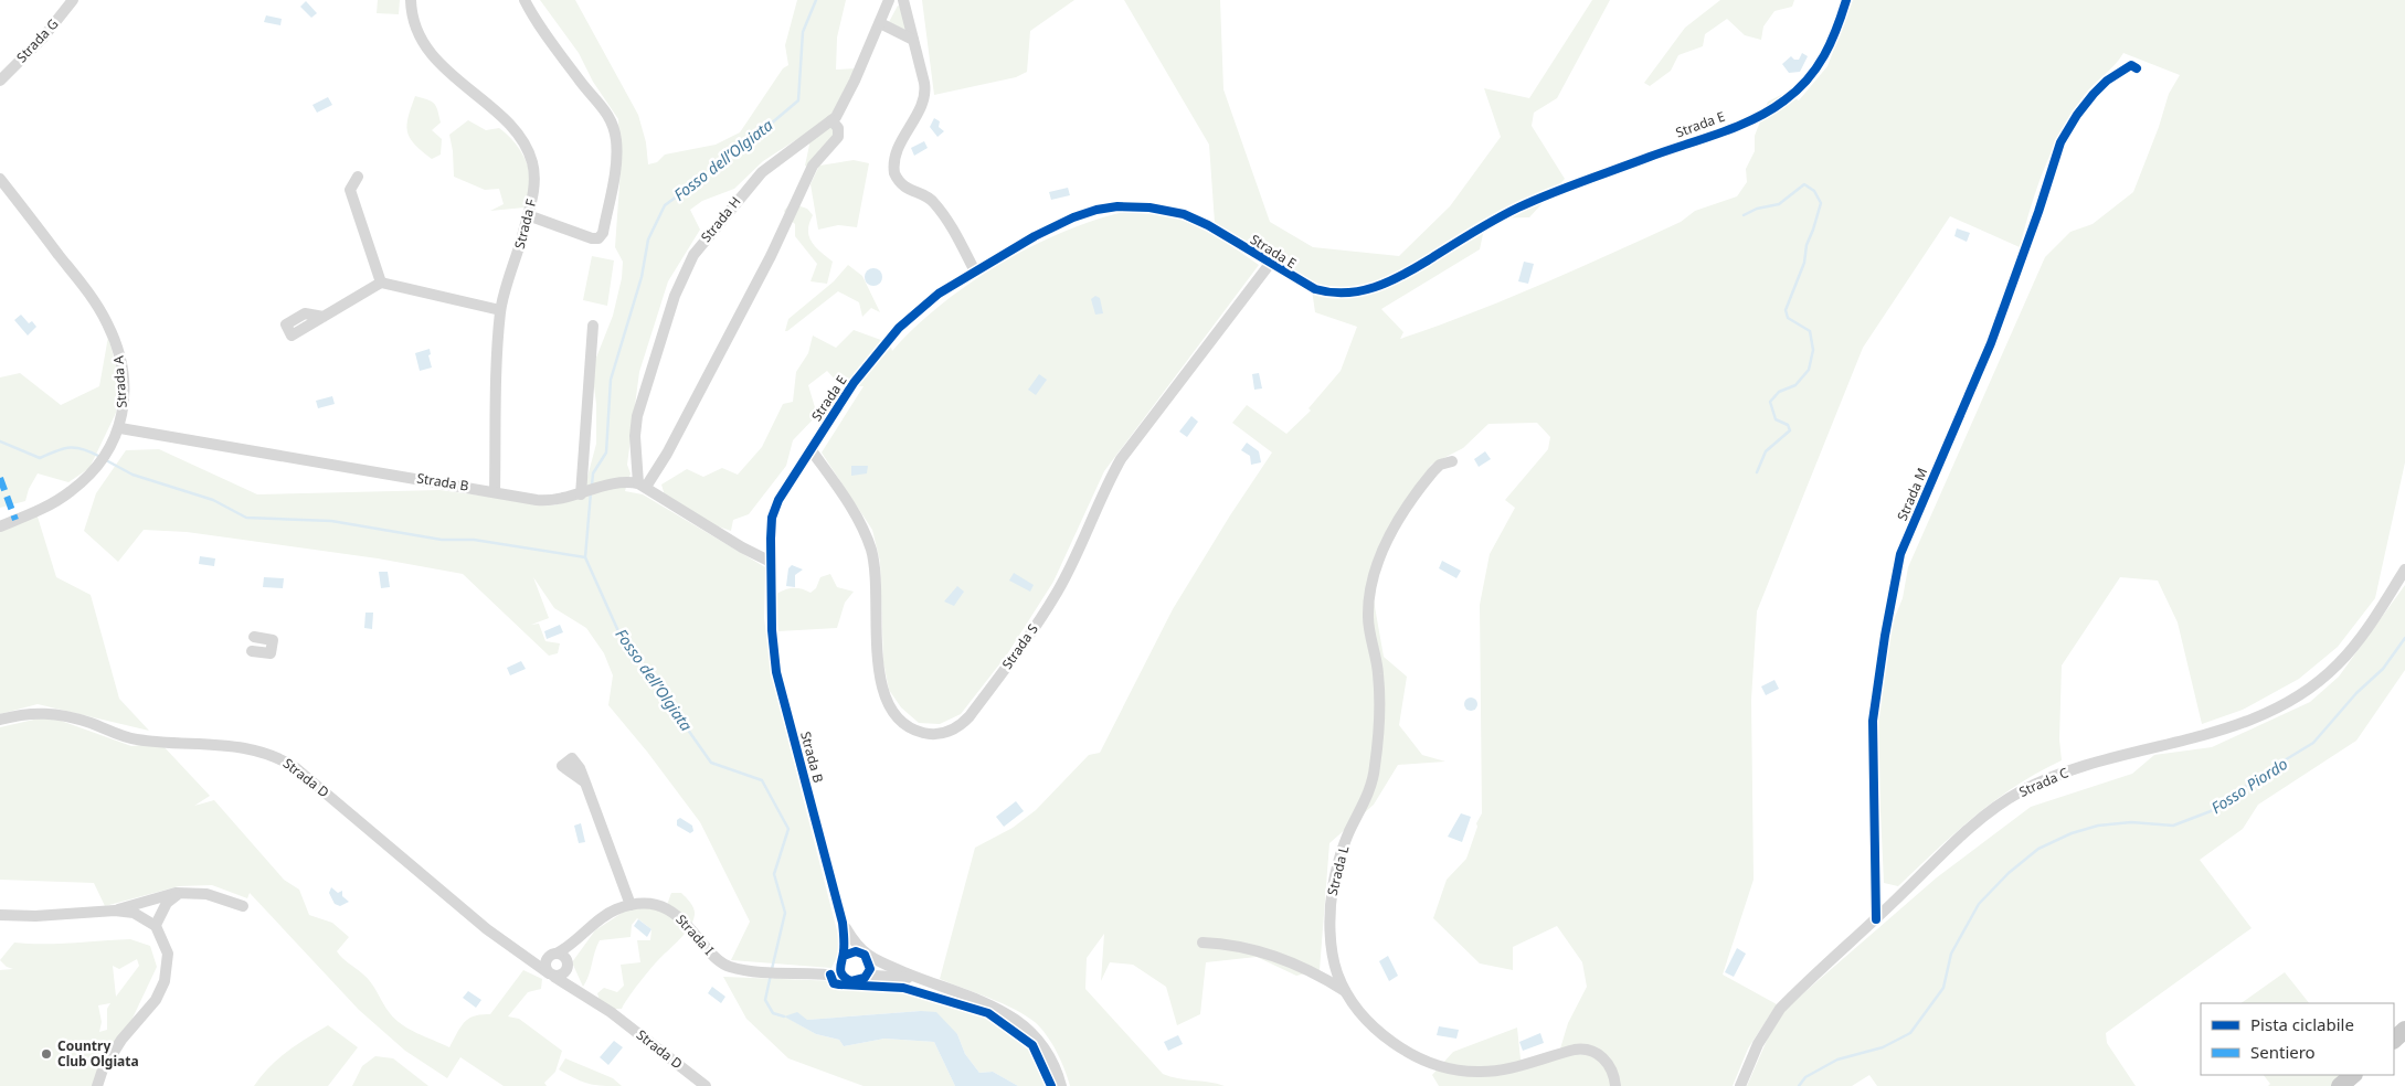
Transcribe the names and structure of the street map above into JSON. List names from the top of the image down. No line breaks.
{"streets":{"street":["Strada G","Strada E","Strada H","Strada F","Strada A","Strada B","Strada M","Strada S","Strada D","Strada C","Strada L","Strada I"]},"crossings":[["Strada E","Strada B"],["Strada E","Strada S"],["Strada H","Strada B"],["Strada F","Strada B"],["Strada A","Strada B"],["Strada B","Strada I"],["Strada M","Strada C"],["Strada D","Strada I"]],"water":["Fosso dell’Olgiata","Fosso Piordo"],"places":["Country Club Olgiata"],"legend":["Pista ciclabile","Sentiero"]}
